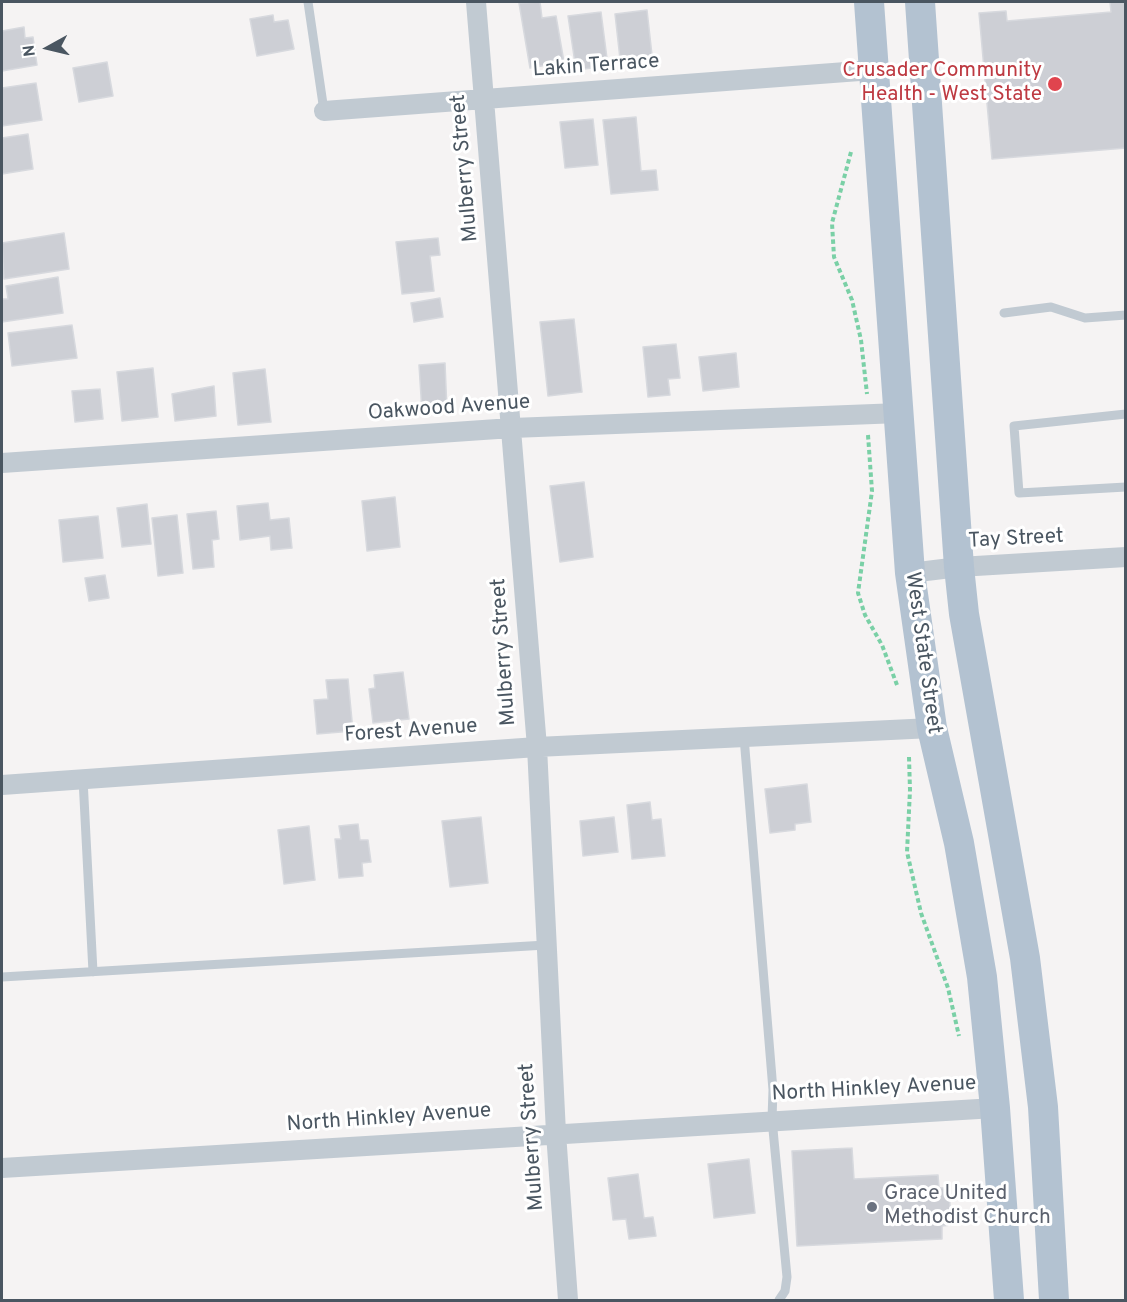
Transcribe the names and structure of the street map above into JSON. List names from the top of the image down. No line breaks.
{"streets":{"main road":["West State Street"],"street":["Lakin Terrace","Mulberry Street","Oakwood Avenue","Tay Street","Forest Avenue","North Hinkley Avenue"]},"crossings":[["Lakin Terrace","Mulberry Street"],["Lakin Terrace","West State Street"],["Mulberry Street","Oakwood Avenue"],["Mulberry Street","Forest Avenue"],["Mulberry Street","North Hinkley Avenue"],["Oakwood Avenue","West State Street"],["Tay Street","West State Street"],["West State Street","Forest Avenue"],["West State Street","North Hinkley Avenue"]],"places":["Crusader Community Health - West State","Grace United Methodist Church"],"north":"left"}
